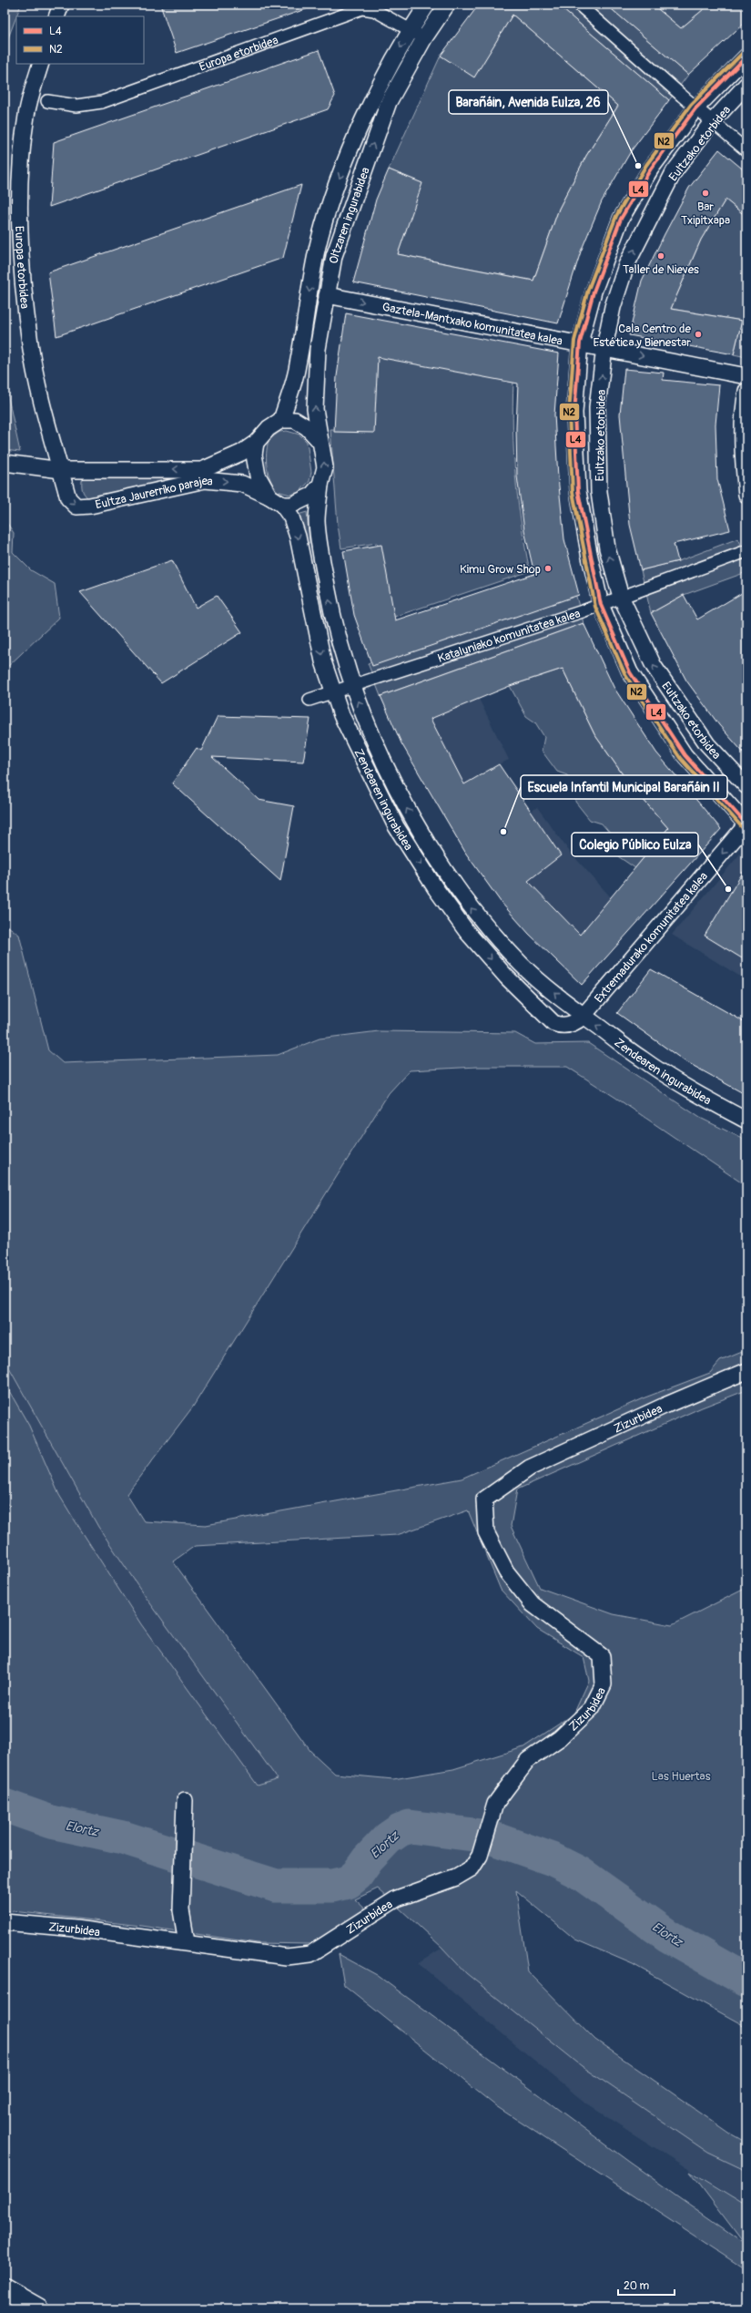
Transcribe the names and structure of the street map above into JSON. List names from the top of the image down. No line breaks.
{"streets":{"street":["Europa etorbidea","Eultzako etorbidea","Oltzaren ingurabidea","Gaztela-Mantxako komunitatea kalea","Eultza Jaurerriko parajea","Kataluniako komunitatea kalea","Zendearen ingurabidea","Extremadurako komunitatea kalea","Zizurbidea"]},"crossings":[["Europa etorbidea","Oltzaren ingurabidea"],["Europa etorbidea","Eultza Jaurerriko parajea"],["Eultzako etorbidea","Gaztela-Mantxako komunitatea kalea"],["Eultzako etorbidea","Kataluniako komunitatea kalea"],["Eultzako etorbidea","Extremadurako komunitatea kalea"],["Oltzaren ingurabidea","Gaztela-Mantxako komunitatea kalea"],["Oltzaren ingurabidea","Eultza Jaurerriko parajea"],["Oltzaren ingurabidea","Zendearen ingurabidea"],["Eultza Jaurerriko parajea","Zendearen ingurabidea"],["Kataluniako komunitatea kalea","Zendearen ingurabidea"],["Zendearen ingurabidea","Extremadurako komunitatea kalea"]],"one_way":["Gaztela-Mantxako komunitatea kalea","Extremadurako komunitatea kalea"],"water":["Elortz"],"parks":["Las Huertas"],"places":["Barañáin, Avenida Eulza, 26","Bar Txipitxapa","Taller de Nieves","Cala Centro de Estética y Bienestar","Kimu Grow Shop","Escuela Infantil Municipal Barañáin II","Colegio Público Eulza"],"lines":["transit line N2","transit line L4"],"legend":["L4","N2"],"scale_bar":"20 m"}
